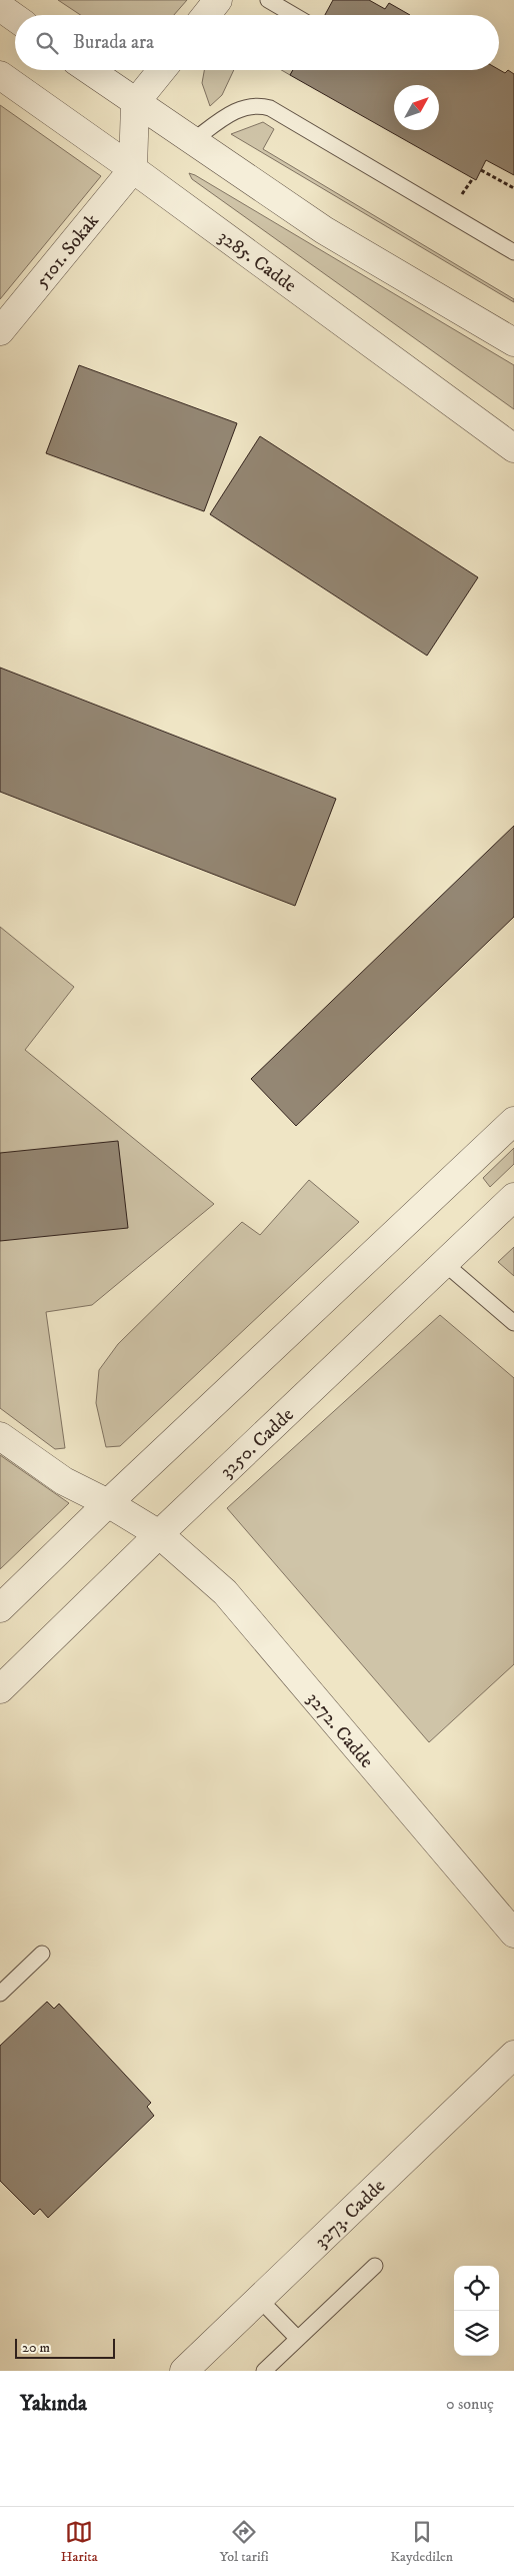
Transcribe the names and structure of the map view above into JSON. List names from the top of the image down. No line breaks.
{"streets":{"street":["5101. Sokak","3285. Cadde","3250. Cadde","3272. Cadde","3273. Cadde"]},"crossings":[["5101. Sokak","3285. Cadde"],["3250. Cadde","3272. Cadde"]],"scale_bar":"20 m","north":"top right","page":{"search":"Burada ara","scale":"20 m","heading":["Yakında","0 sonuç"],"nav":["Harita","Yol tarifi","Kaydedilen"]}}
